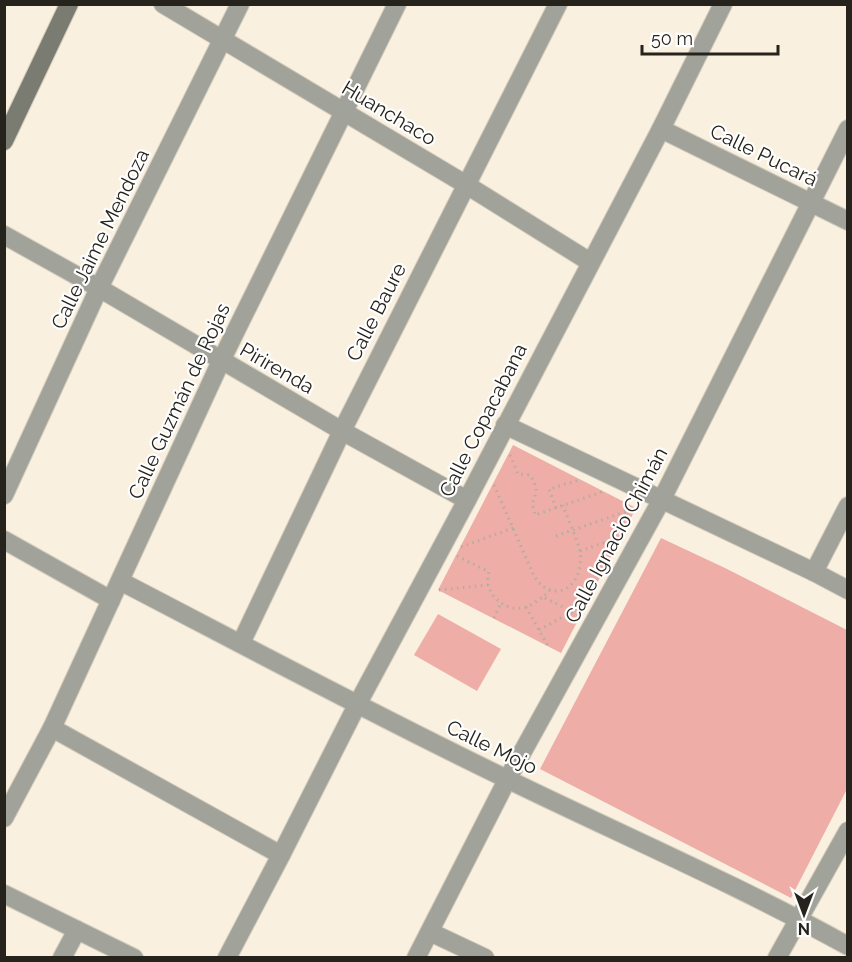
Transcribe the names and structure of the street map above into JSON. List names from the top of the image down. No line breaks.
{"streets":{"street":["Huanchaco","Calle Pucará","Calle Jaime Mendoza","Calle Baure","Pirirenda","Calle Guzmán de Rojas","Calle Copacabana","Calle Ignacio Chimán","Calle Mojo"]},"crossings":[["Huanchaco","Calle Jaime Mendoza"],["Huanchaco","Calle Baure"],["Huanchaco","Calle Guzmán de Rojas"],["Huanchaco","Calle Copacabana"],["Calle Pucará","Calle Copacabana"],["Calle Pucará","Calle Ignacio Chimán"],["Calle Jaime Mendoza","Pirirenda"],["Calle Baure","Pirirenda"],["Calle Baure","Calle Mojo"],["Pirirenda","Calle Guzmán de Rojas"],["Pirirenda","Calle Copacabana"],["Calle Guzmán de Rojas","Calle Mojo"],["Calle Copacabana","Calle Mojo"],["Calle Ignacio Chimán","Calle Mojo"]],"scale_bar":"50 m","north":"bottom"}
